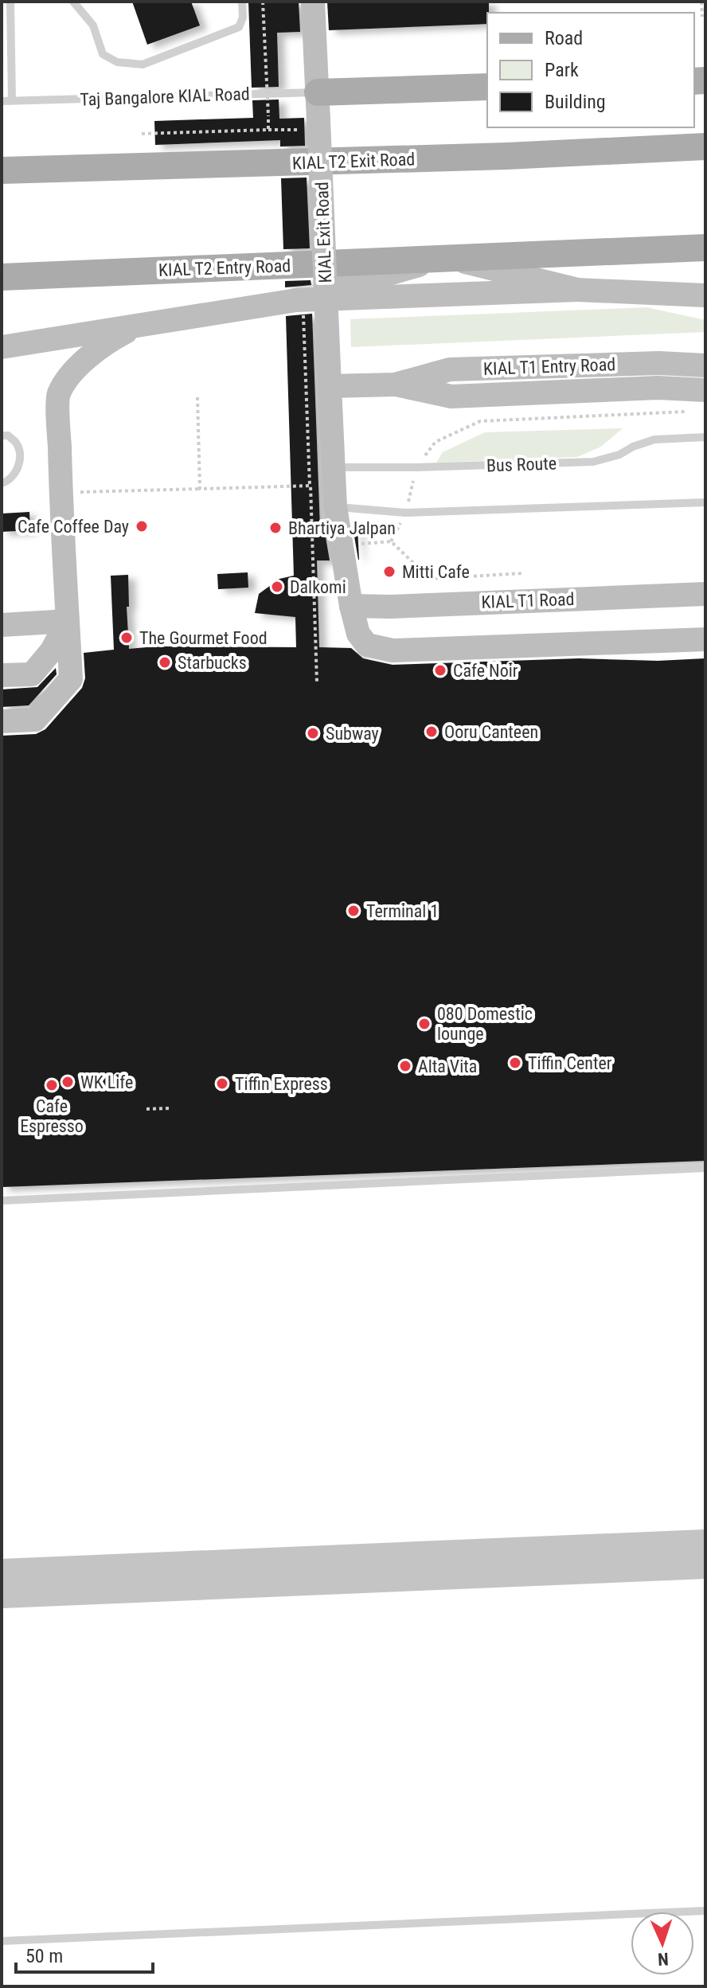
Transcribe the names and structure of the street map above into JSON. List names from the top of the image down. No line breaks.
{"streets":{"main road":["KIAL T2 Exit Road","KIAL Exit Road","KIAL T2 Entry Road","KIAL T1 Entry Road","KIAL T1 Road"],"lane":["Taj Bangalore KIAL Road","Bus Route"]},"crossings":[["Taj Bangalore KIAL Road","KIAL Exit Road"],["KIAL Exit Road","KIAL T1 Entry Road"]],"places":["Cafe Coffee Day","Bhartiya Jalpan","Mitti Cafe","Dalkomi","The Gourmet Food","Starbucks","Cafe Noir","Ooru Canteen","Subway","Terminal 1","080 Domestic lounge","Tiffin Center","Alta Vita","WK Life","Tiffin Express","Cafe Espresso"],"legend":["Road","Park","Building"],"scale_bar":"50 m","north":"bottom"}
